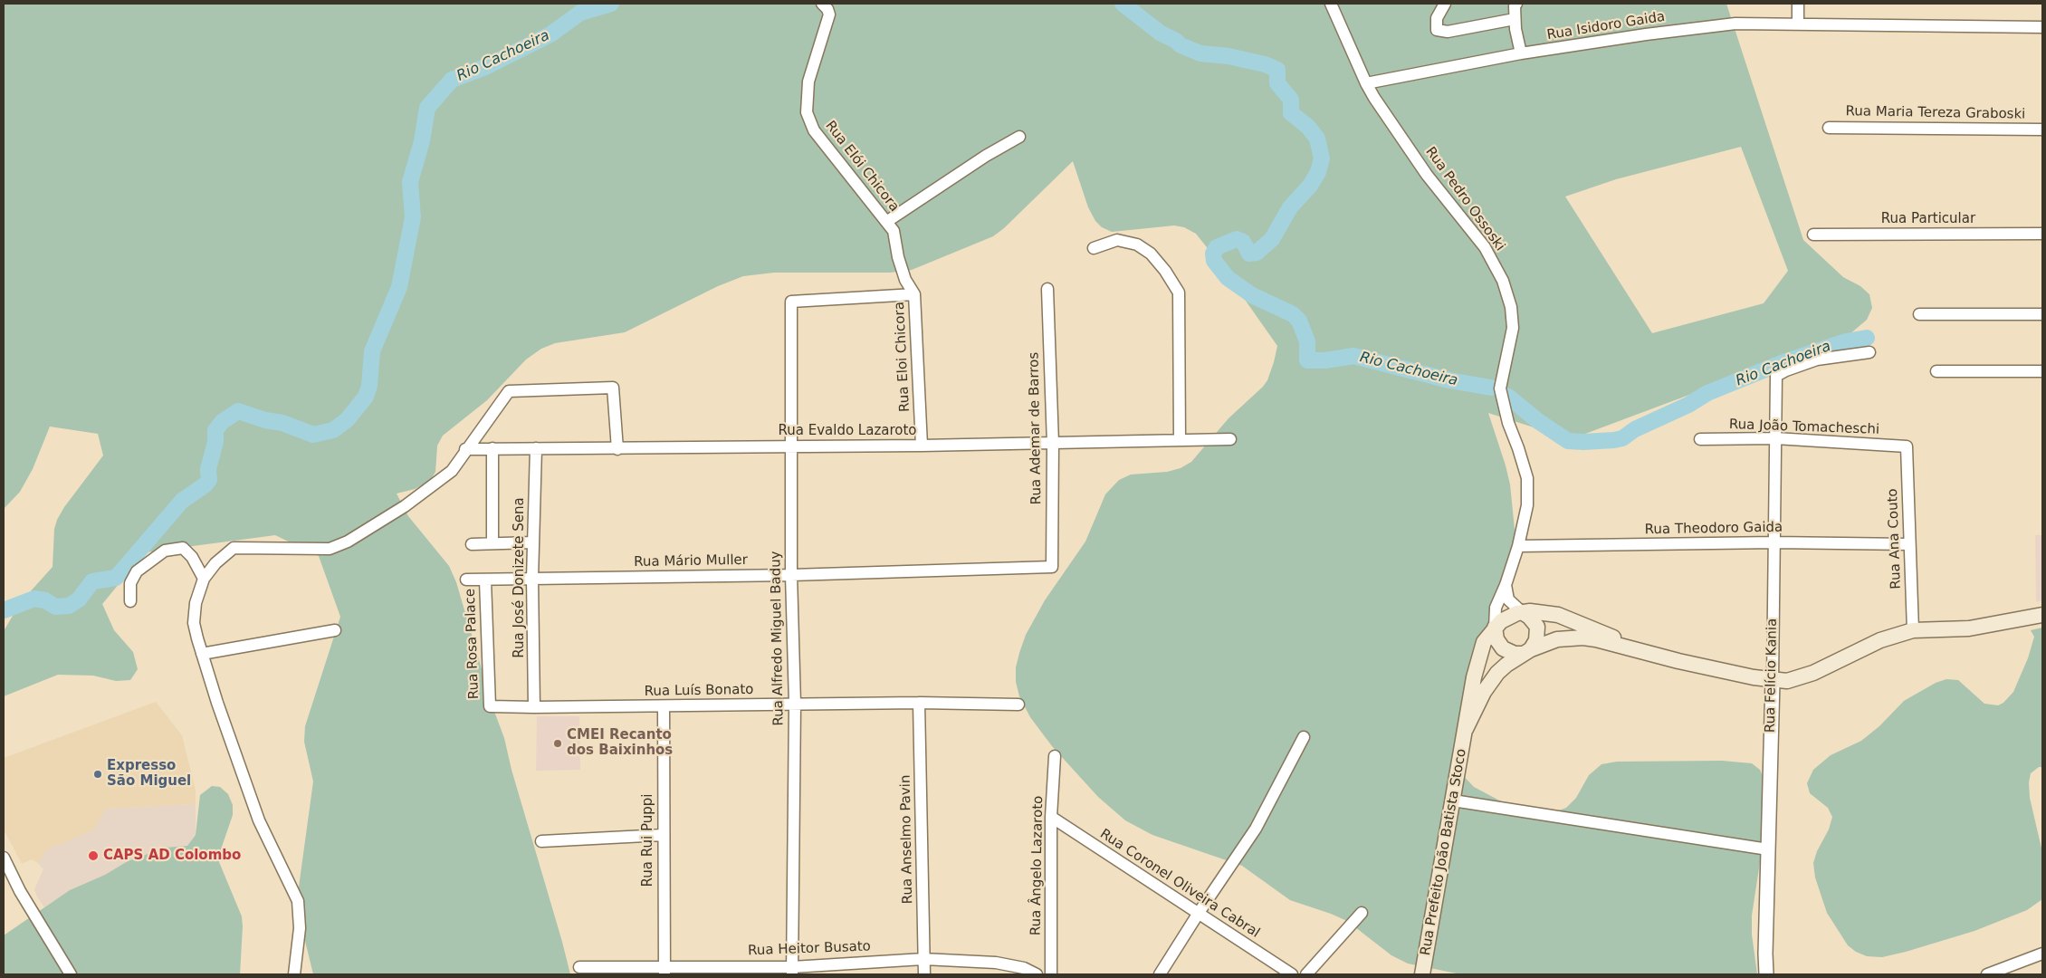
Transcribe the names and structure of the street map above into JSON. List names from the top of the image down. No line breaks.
{"streets":{"main road":["Rua Prefeito João Batista Stoco"],"street":["Rua Isidoro Gaida","Rua Maria Tereza Graboski","Rua Elói Chicora","Rua Pedro Ossoski","Rua Particular","Rua Eloi Chicora","Rua João Tomacheschi","Rua Ademar de Barros","Rua Evaldo Lazaroto","Rua Theodoro Gaida","Rua Ana Couto","Rua Mário Muller","Rua José Donizete Sena","Rua Alfredo Miguel Baduy","Rua Rosa Palace","Rua Felício Kania","Rua Luís Bonato","Rua Anselmo Pavin","Rua Rui Puppi","Rua Ângelo Lazaroto","Rua Coronel Oliveira Cabral","Rua Heitor Busato"]},"crossings":[["Rua Isidoro Gaida","Rua Pedro Ossoski"],["Rua Elói Chicora","Rua Eloi Chicora"],["Rua Elói Chicora","Rua Alfredo Miguel Baduy"],["Rua Pedro Ossoski","Rua Theodoro Gaida"],["Rua Pedro Ossoski","Rua Prefeito João Batista Stoco"],["Rua Eloi Chicora","Rua Evaldo Lazaroto"],["Rua Eloi Chicora","Rua Alfredo Miguel Baduy"],["Rua João Tomacheschi","Rua Ana Couto"],["Rua João Tomacheschi","Rua Felício Kania"],["Rua Ademar de Barros","Rua Evaldo Lazaroto"],["Rua Ademar de Barros","Rua Mário Muller"],["Rua Evaldo Lazaroto","Rua José Donizete Sena"],["Rua Evaldo Lazaroto","Rua Alfredo Miguel Baduy"],["Rua Theodoro Gaida","Rua Ana Couto"],["Rua Theodoro Gaida","Rua Felício Kania"],["Rua Ana Couto","Rua Prefeito João Batista Stoco"],["Rua Mário Muller","Rua José Donizete Sena"],["Rua Mário Muller","Rua Alfredo Miguel Baduy"],["Rua Mário Muller","Rua Rosa Palace"],["Rua José Donizete Sena","Rua Luís Bonato"],["Rua Alfredo Miguel Baduy","Rua Luís Bonato"],["Rua Alfredo Miguel Baduy","Rua Heitor Busato"],["Rua Rosa Palace","Rua Luís Bonato"],["Rua Felício Kania","Rua Prefeito João Batista Stoco"],["Rua Luís Bonato","Rua Anselmo Pavin"],["Rua Luís Bonato","Rua Rui Puppi"],["Rua Anselmo Pavin","Rua Heitor Busato"],["Rua Rui Puppi","Rua Heitor Busato"],["Rua Ângelo Lazaroto","Rua Coronel Oliveira Cabral"]],"water":["Rio Cachoeira"],"places":["CMEI Recanto dos Baixinhos","Expresso São Miguel","CAPS AD Colombo"]}
